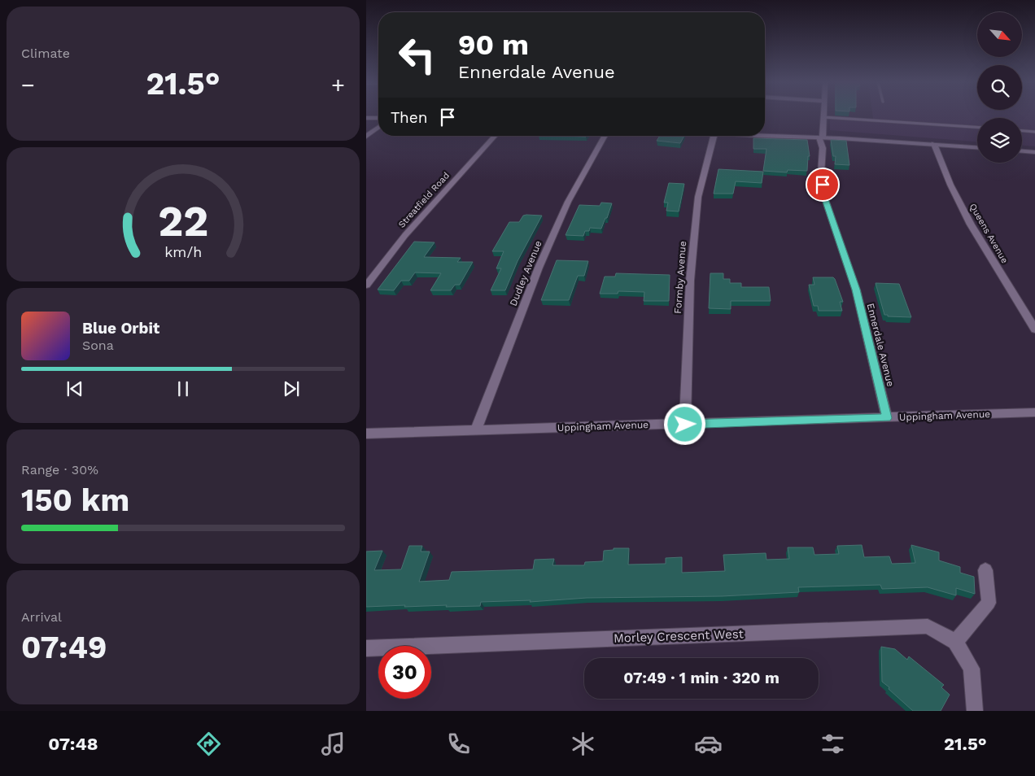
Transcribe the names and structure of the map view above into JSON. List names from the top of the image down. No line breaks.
{"streets":{"street":["Streatfield Road","Queens Avenue","Dudley Avenue","Formby Avenue","Ennerdale Avenue","Uppingham Avenue","Morley Crescent West"]},"crossings":[["Dudley Avenue","Uppingham Avenue"],["Formby Avenue","Uppingham Avenue"],["Ennerdale Avenue","Uppingham Avenue"]],"north":"bottom right","page":{"tile":["Climate",["Range · 30%","150 km"],["Arrival","07:49"]],"turn":["90 m","Ennerdale Avenue"],"heat":["−","21.5°","+"],"then":"Then","song":["Blue Orbit","Sona"],"limit":"30","trip":"07:49 · 1 min · 320 m","tabs":["07:48","21.5°"],"gauge":["22","km/h"]}}
